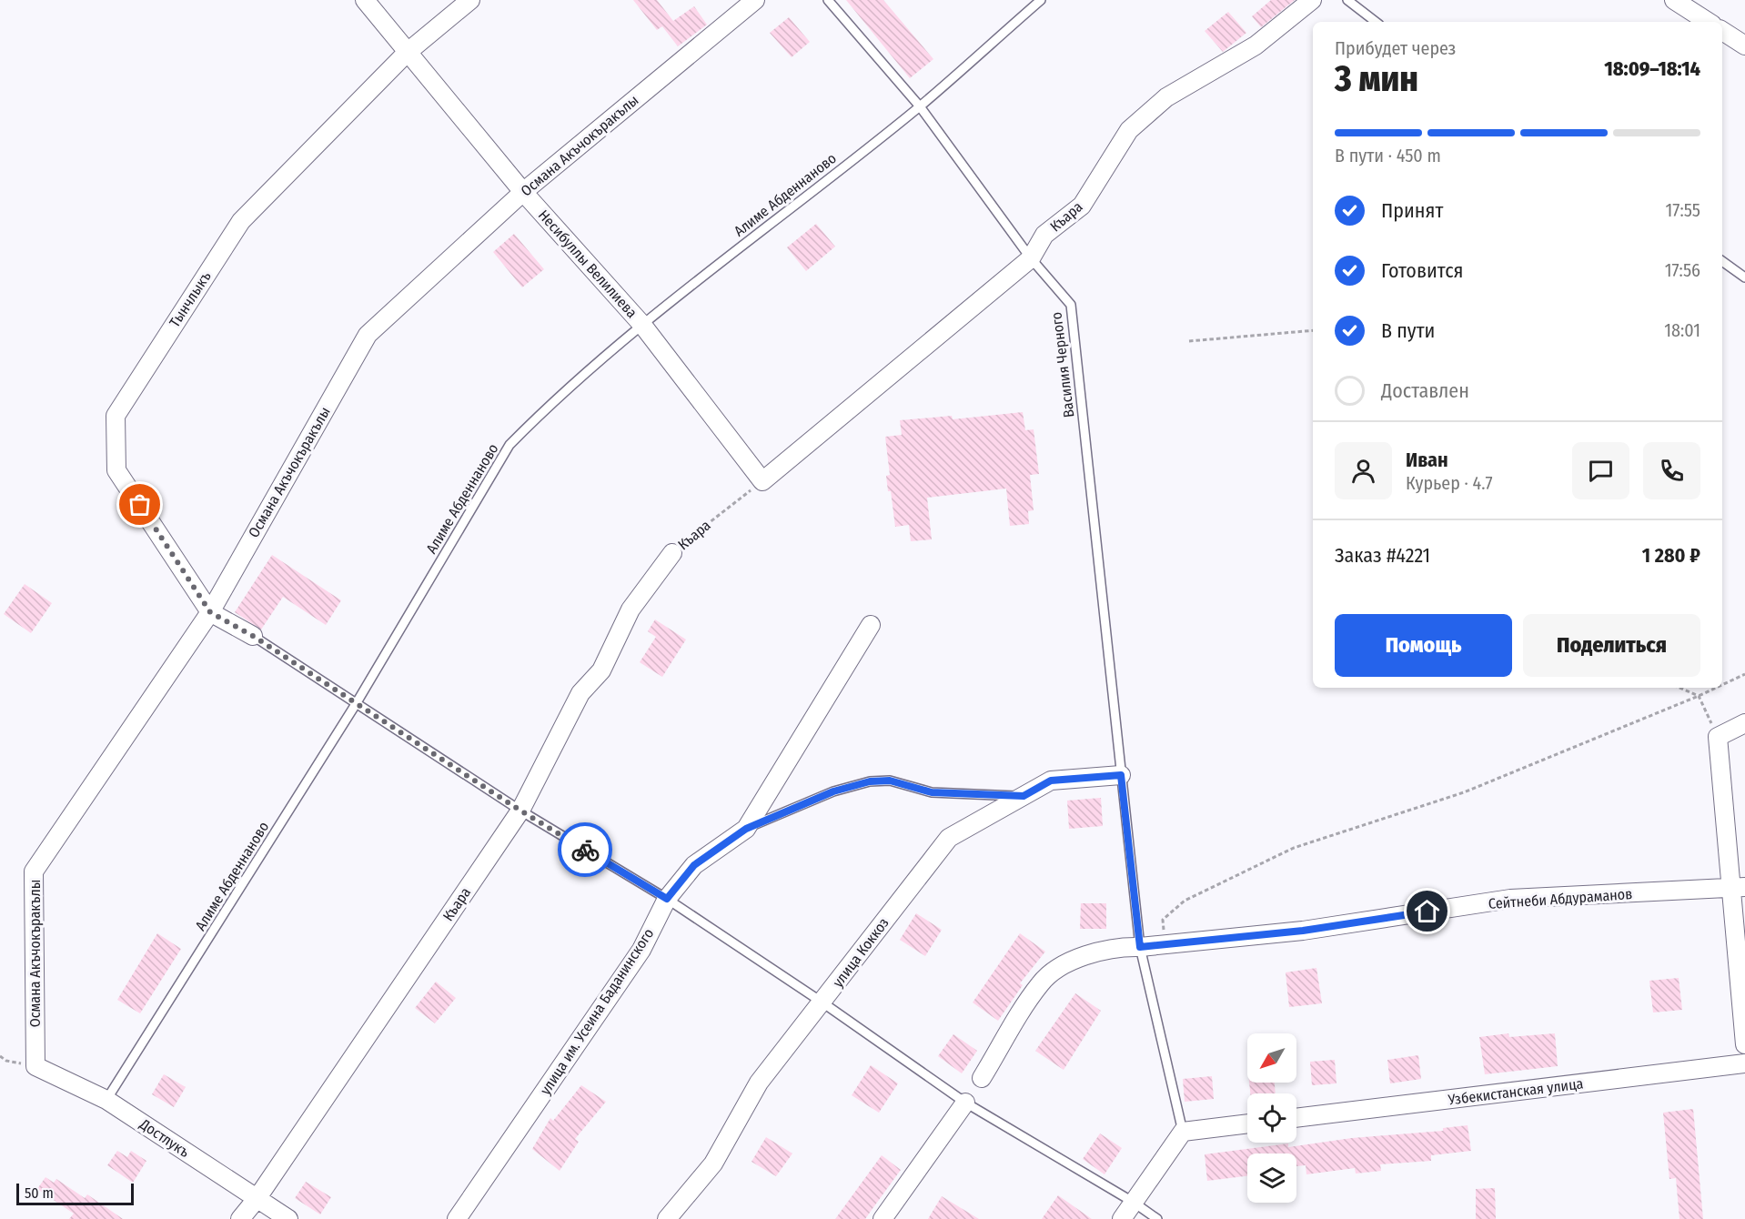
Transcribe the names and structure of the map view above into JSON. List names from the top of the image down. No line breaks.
{"streets":{"street":["Османа Акъчокъракълы","Къара","Несибуллы Велилиева","Тынчлыкъ","Сейтнеби Абдураманов","улица Коккоз","улица им. Усеина Баданинского","Узбекистанская улица","Достлукъ"],"lane":["Алиме Абденнаново","Василия Черного"]},"crossings":[["Османа Акъчокъракълы","Несибуллы Велилиева"],["Османа Акъчокъракълы","Тынчлыкъ"],["Османа Акъчокъракълы","Достлукъ"],["Алиме Абденнаново","Несибуллы Велилиева"],["Алиме Абденнаново","Василия Черного"],["Алиме Абденнаново","Достлукъ"],["Къара","Несибуллы Велилиева"],["Къара","Василия Черного"],["Къара","Достлукъ"],["Несибуллы Велилиева","Тынчлыкъ"],["Василия Черного","Сейтнеби Абдураманов"],["Василия Черного","улица Коккоз"]],"scale_bar":"50 m","north":"bottom left","page":{"heading":["3 мин","Прибудет через","18:09–18:14"],"panel":["Иван","Курьер · 4.7","Заказ #4221","1 280 ₽"],"bar":"В пути · 450 m","list":[["Принят","17:55"],["Готовится","17:56"],["В пути","18:01"],"Доставлен"],"buttons":["Помощь","Поделиться"],"scale":"50 m"}}
